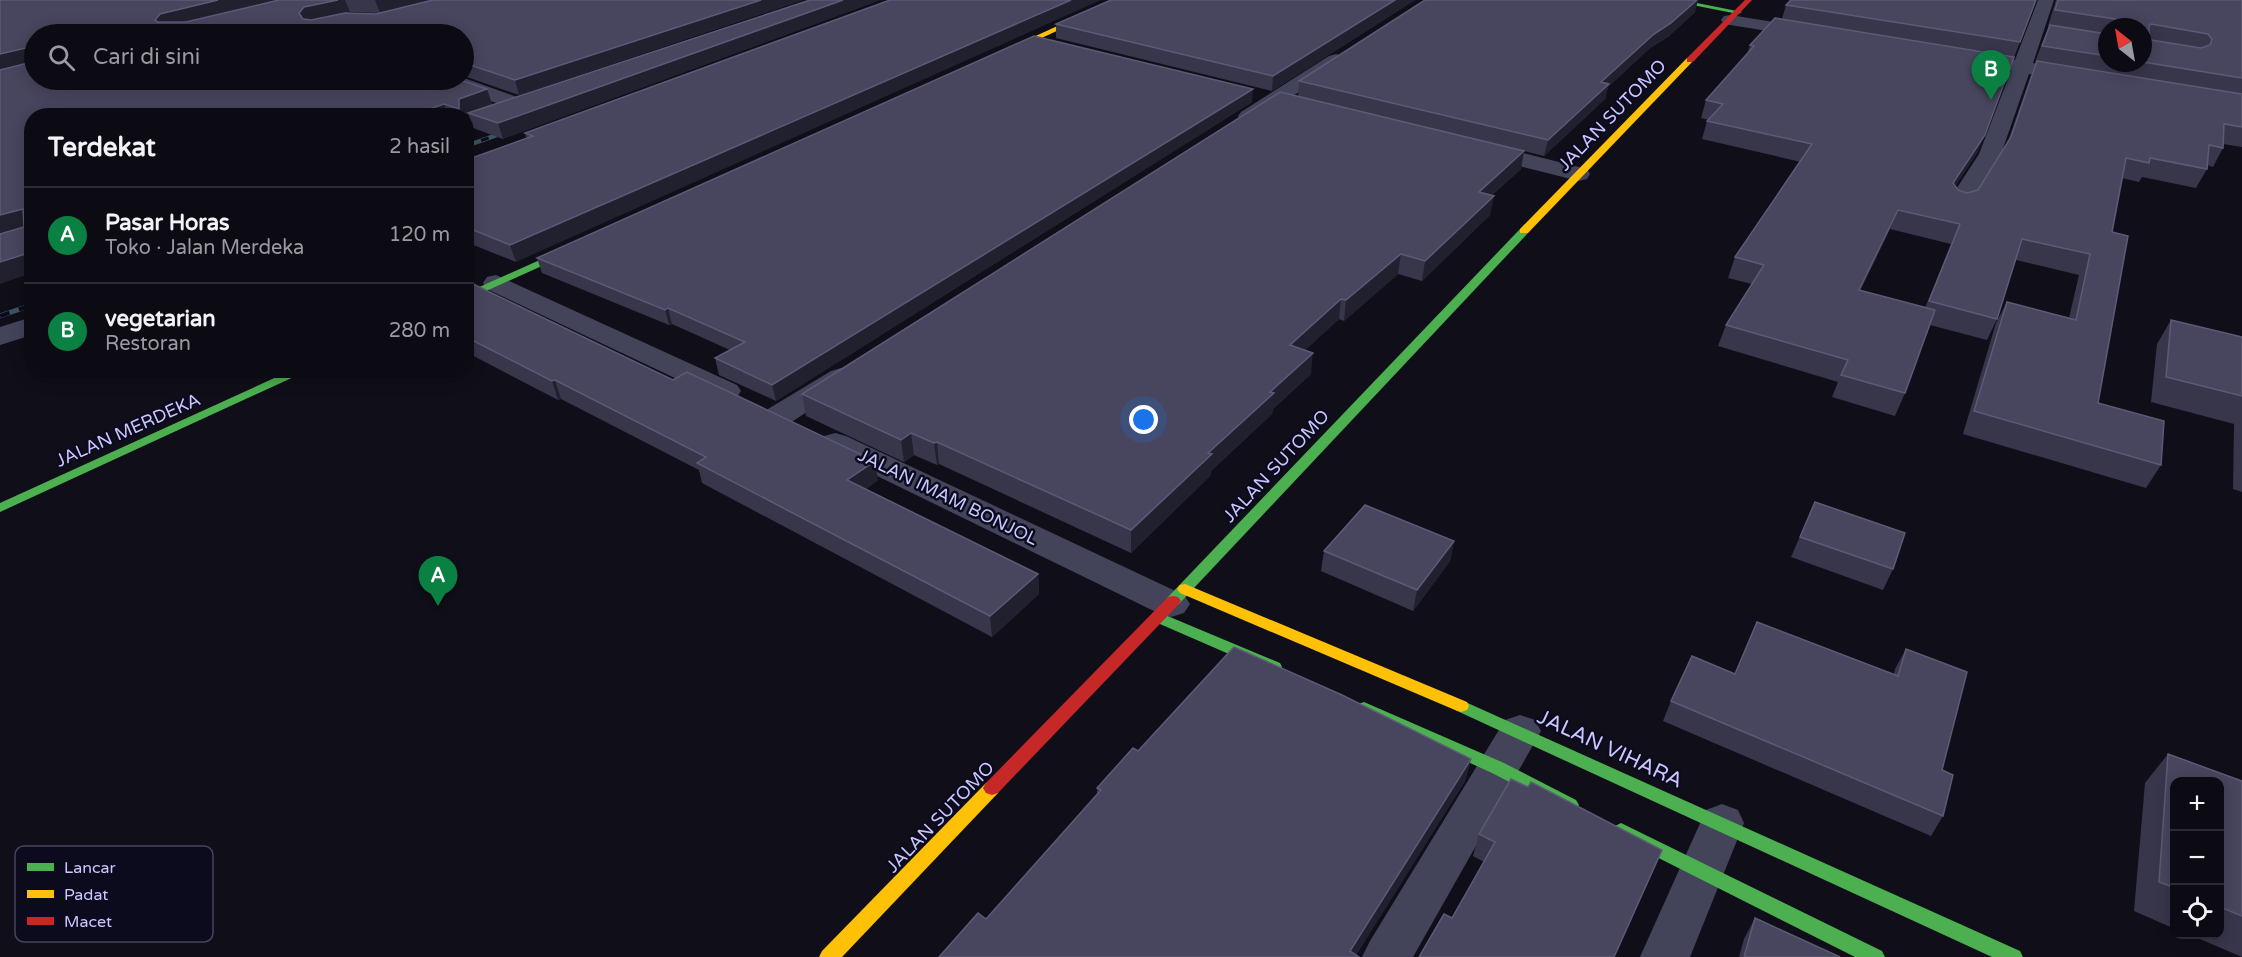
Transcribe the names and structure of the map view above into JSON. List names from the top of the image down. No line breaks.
{"streets":{"main road":["JALAN SUTOMO","JALAN MERDEKA","JALAN VIHARA"],"street":["JALAN IMAM BONJOL"]},"crossings":[["JALAN SUTOMO","JALAN IMAM BONJOL"],["JALAN SUTOMO","JALAN VIHARA"],["JALAN IMAM BONJOL","JALAN VIHARA"]],"legend":["Lancar","Padat","Macet"],"north":"top left","page":{"search":"Cari di sini","pins":["B","A"],"heading":["Terdekat","2 hasil"],"list":[{"mark":"A","name":"Pasar Horas","note":"Toko · Jalan Merdeka","value":"120 m"},{"mark":"B","name":"vegetarian","note":"Restoran","value":"280 m"}],"map_buttons":["+","−"]}}
